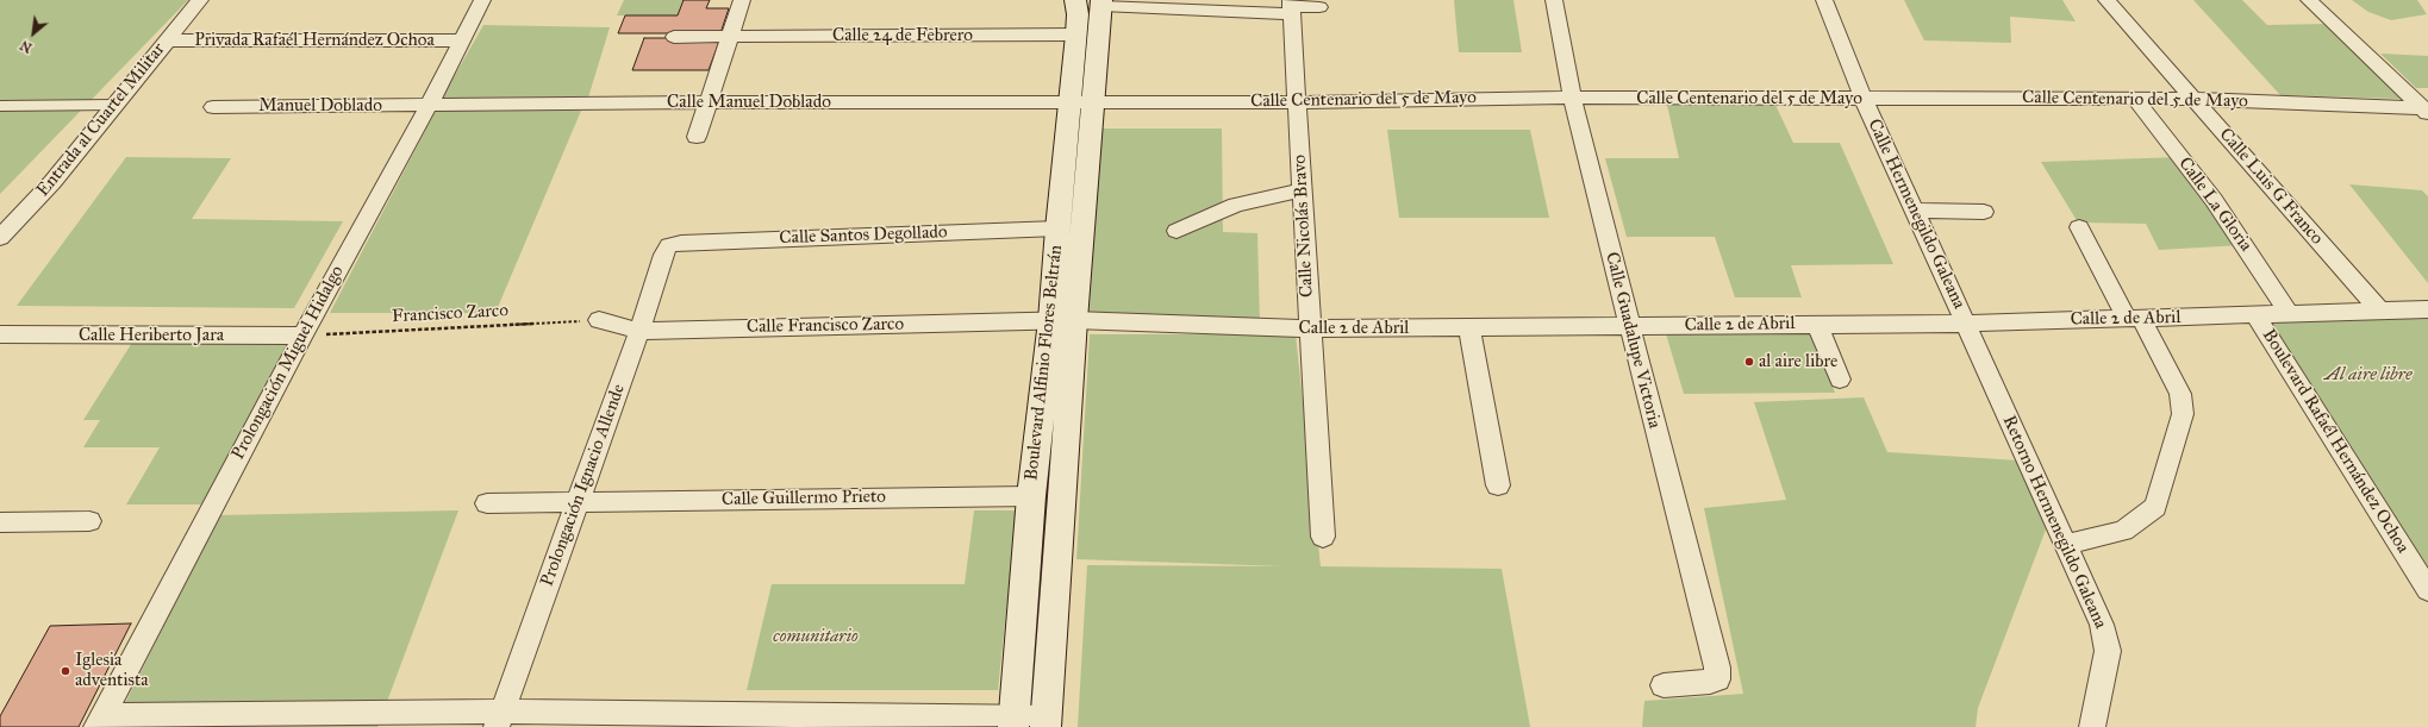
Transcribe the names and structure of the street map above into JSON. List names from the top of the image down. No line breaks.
{"streets":{"street":["Calle 24 de Febrero","Privada Rafaél Hernández Ochoa","Calle Centenario del 5 de Mayo","Calle Manuel Doblado","Manuel Doblado","Entrada al Cuartel Militar","Calle Luis G Franco","Calle La Gloria","Calle Hermenegildo Galeana","Calle Nicolás Bravo","Calle Santos Degollado","Calle 2 de Abril","Calle Francisco Zarco","Calle Heriberto Jara","Calle Guadalupe Victoria","Prolongación Miguel Hidalgo","Boulevard Alfinio Flores Beltrán","Boulevard Rafaél Hernández Ochoa","Prolongación Ignacio Allende","Calle Guillermo Prieto","Retorno Hermenegildo Galeana"],"path":["Francisco Zarco"]},"crossings":[["Calle 24 de Febrero","Boulevard Alfinio Flores Beltrán"],["Privada Rafaél Hernández Ochoa","Entrada al Cuartel Militar"],["Privada Rafaél Hernández Ochoa","Prolongación Miguel Hidalgo"],["Calle Centenario del 5 de Mayo","Calle Manuel Doblado"],["Calle Centenario del 5 de Mayo","Calle Luis G Franco"],["Calle Centenario del 5 de Mayo","Calle La Gloria"],["Calle Centenario del 5 de Mayo","Calle Hermenegildo Galeana"],["Calle Centenario del 5 de Mayo","Calle Nicolás Bravo"],["Calle Centenario del 5 de Mayo","Calle Guadalupe Victoria"],["Calle Centenario del 5 de Mayo","Boulevard Alfinio Flores Beltrán"],["Calle Manuel Doblado","Manuel Doblado"],["Calle Manuel Doblado","Prolongación Miguel Hidalgo"],["Calle Manuel Doblado","Boulevard Alfinio Flores Beltrán"],["Manuel Doblado","Prolongación Miguel Hidalgo"],["Calle Luis G Franco","Calle 2 de Abril"],["Calle La Gloria","Calle 2 de Abril"],["Calle Hermenegildo Galeana","Calle 2 de Abril"],["Calle Hermenegildo Galeana","Retorno Hermenegildo Galeana"],["Calle Nicolás Bravo","Calle 2 de Abril"],["Calle Santos Degollado","Boulevard Alfinio Flores Beltrán"],["Calle Santos Degollado","Prolongación Ignacio Allende"],["Francisco Zarco","Calle Francisco Zarco"],["Francisco Zarco","Calle Heriberto Jara"],["Francisco Zarco","Prolongación Miguel Hidalgo"],["Calle 2 de Abril","Calle Francisco Zarco"],["Calle 2 de Abril","Calle Guadalupe Victoria"],["Calle 2 de Abril","Boulevard Alfinio Flores Beltrán"],["Calle 2 de Abril","Boulevard Rafaél Hernández Ochoa"],["Calle 2 de Abril","Retorno Hermenegildo Galeana"],["Calle Francisco Zarco","Boulevard Alfinio Flores Beltrán"],["Calle Francisco Zarco","Prolongación Ignacio Allende"],["Calle Heriberto Jara","Prolongación Miguel Hidalgo"],["Boulevard Alfinio Flores Beltrán","Calle Guillermo Prieto"],["Prolongación Ignacio Allende","Calle Guillermo Prieto"]],"parks":["Al aire libre","comunitario"],"places":["al aire libre","Iglesia adventista"],"north":"bottom left"}
